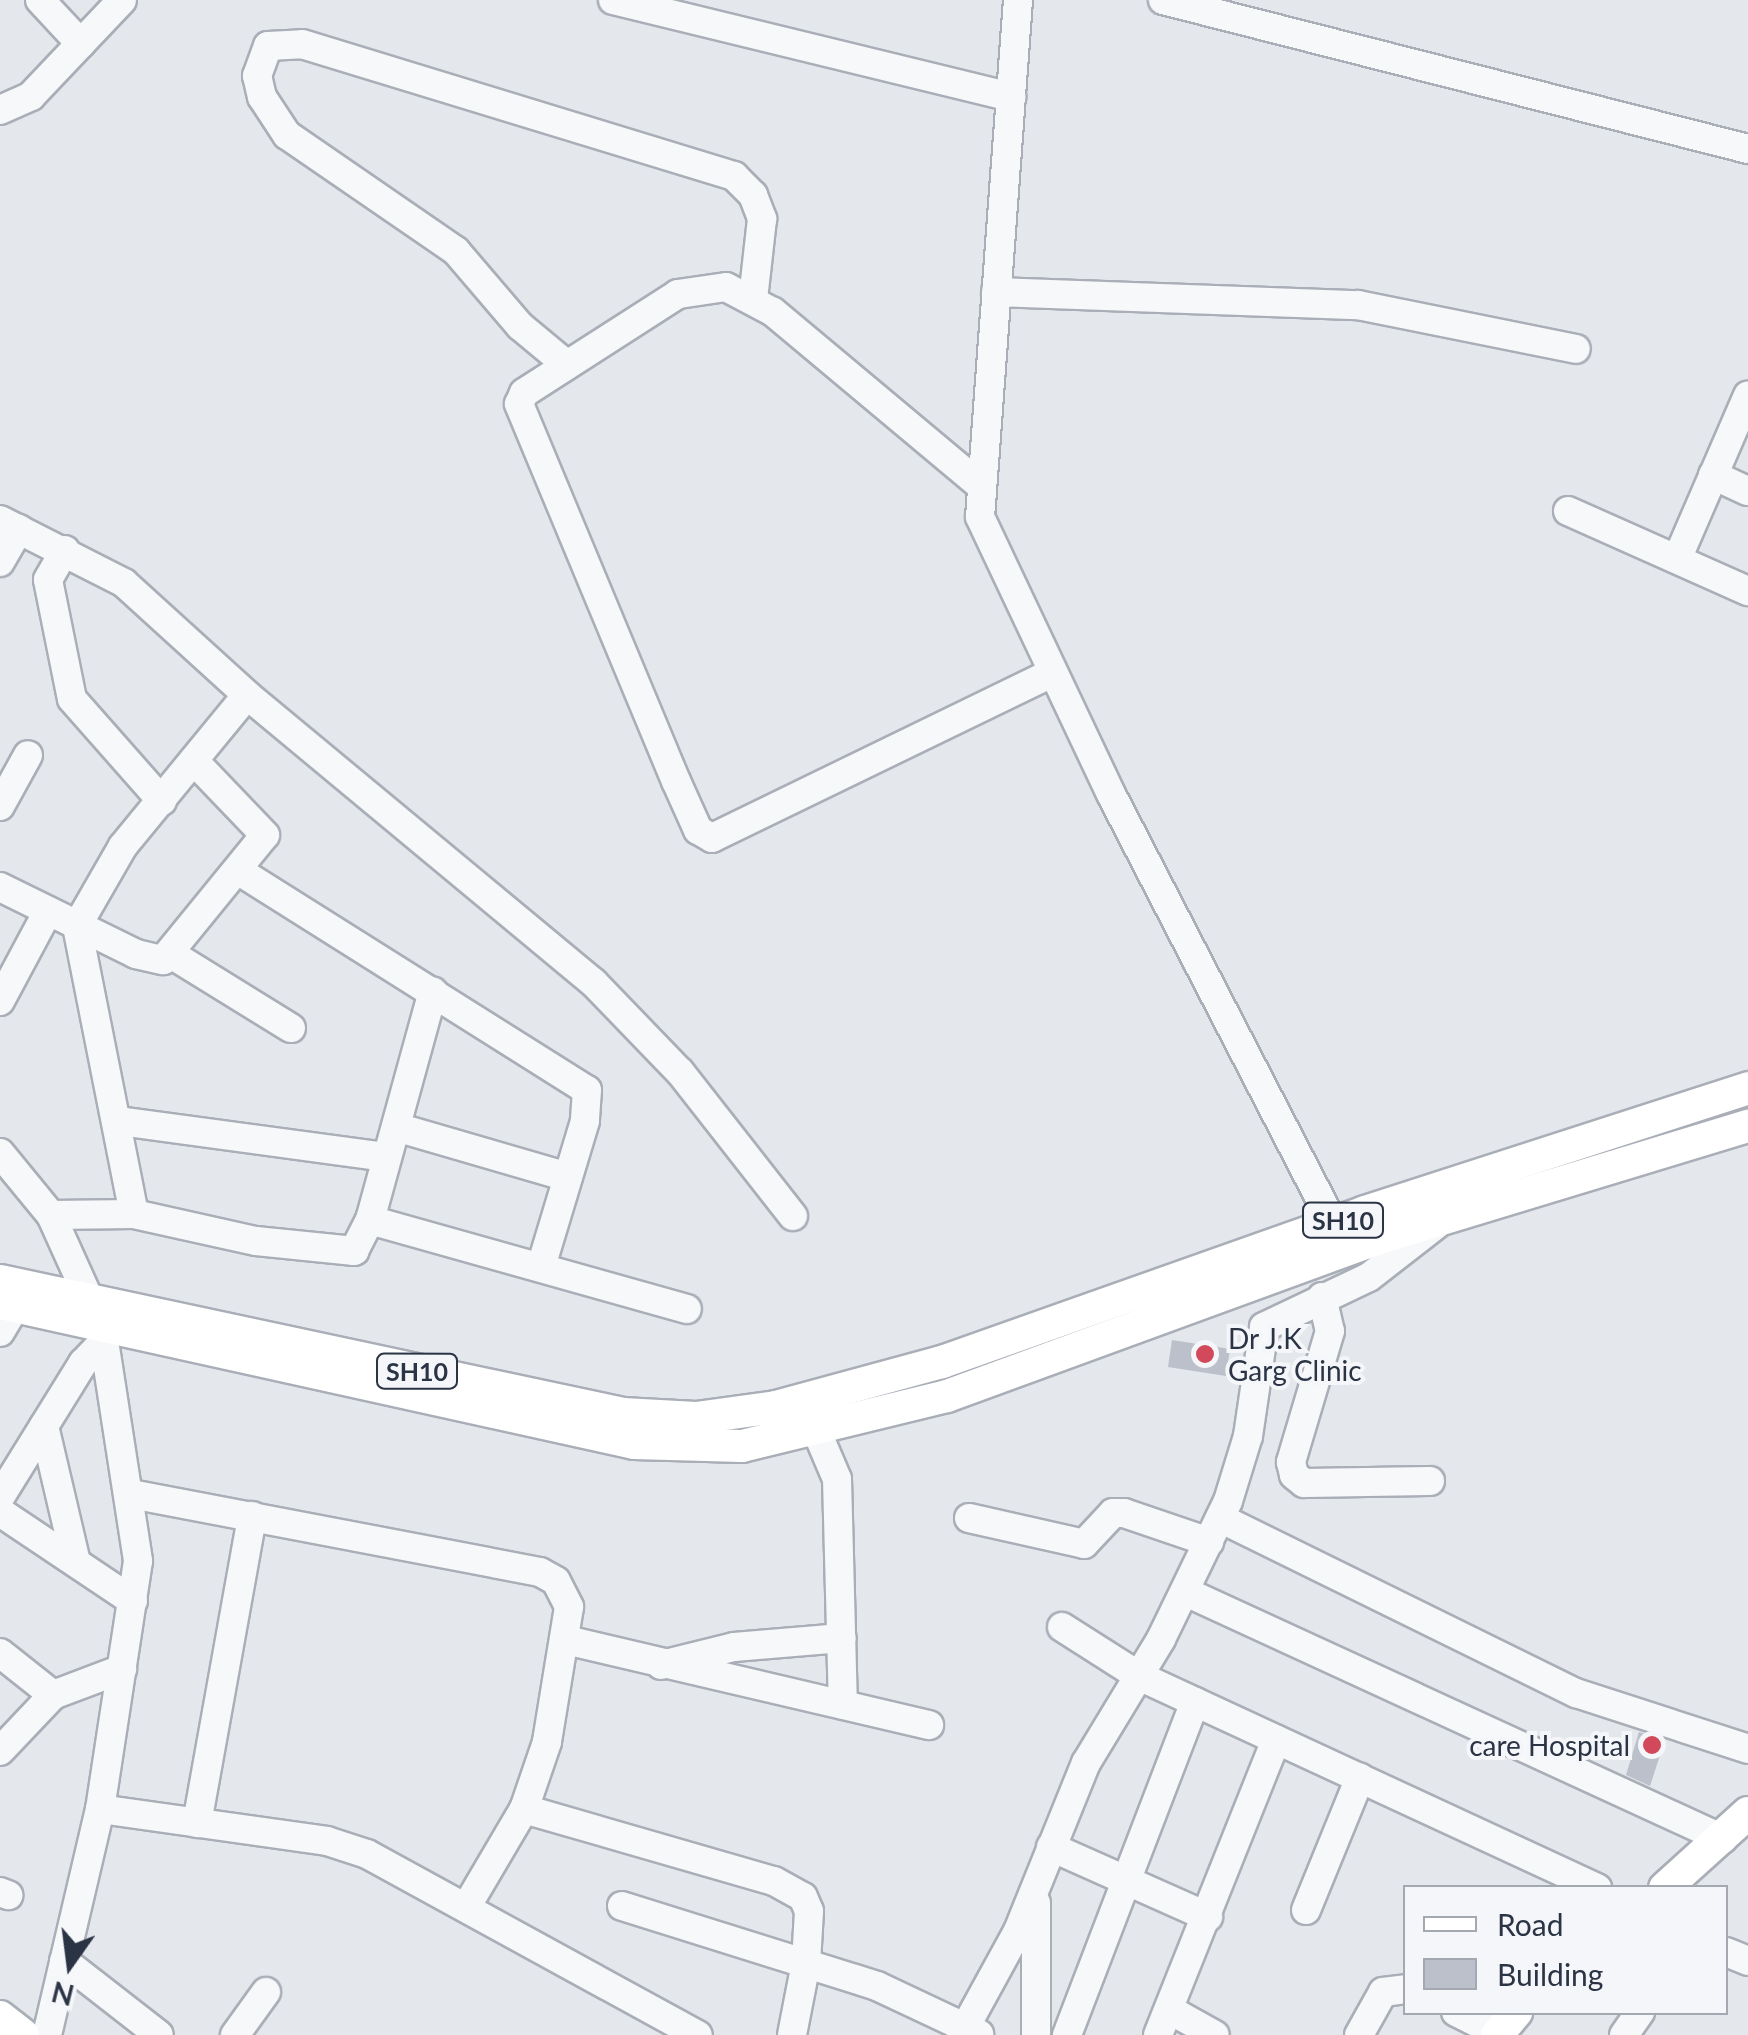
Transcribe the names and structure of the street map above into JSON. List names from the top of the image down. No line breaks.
{"streets":{"main road":["SH10"]},"places":["Dr J.K Garg Clinic","care Hospital"],"legend":["Road","Building"],"north":"bottom"}
